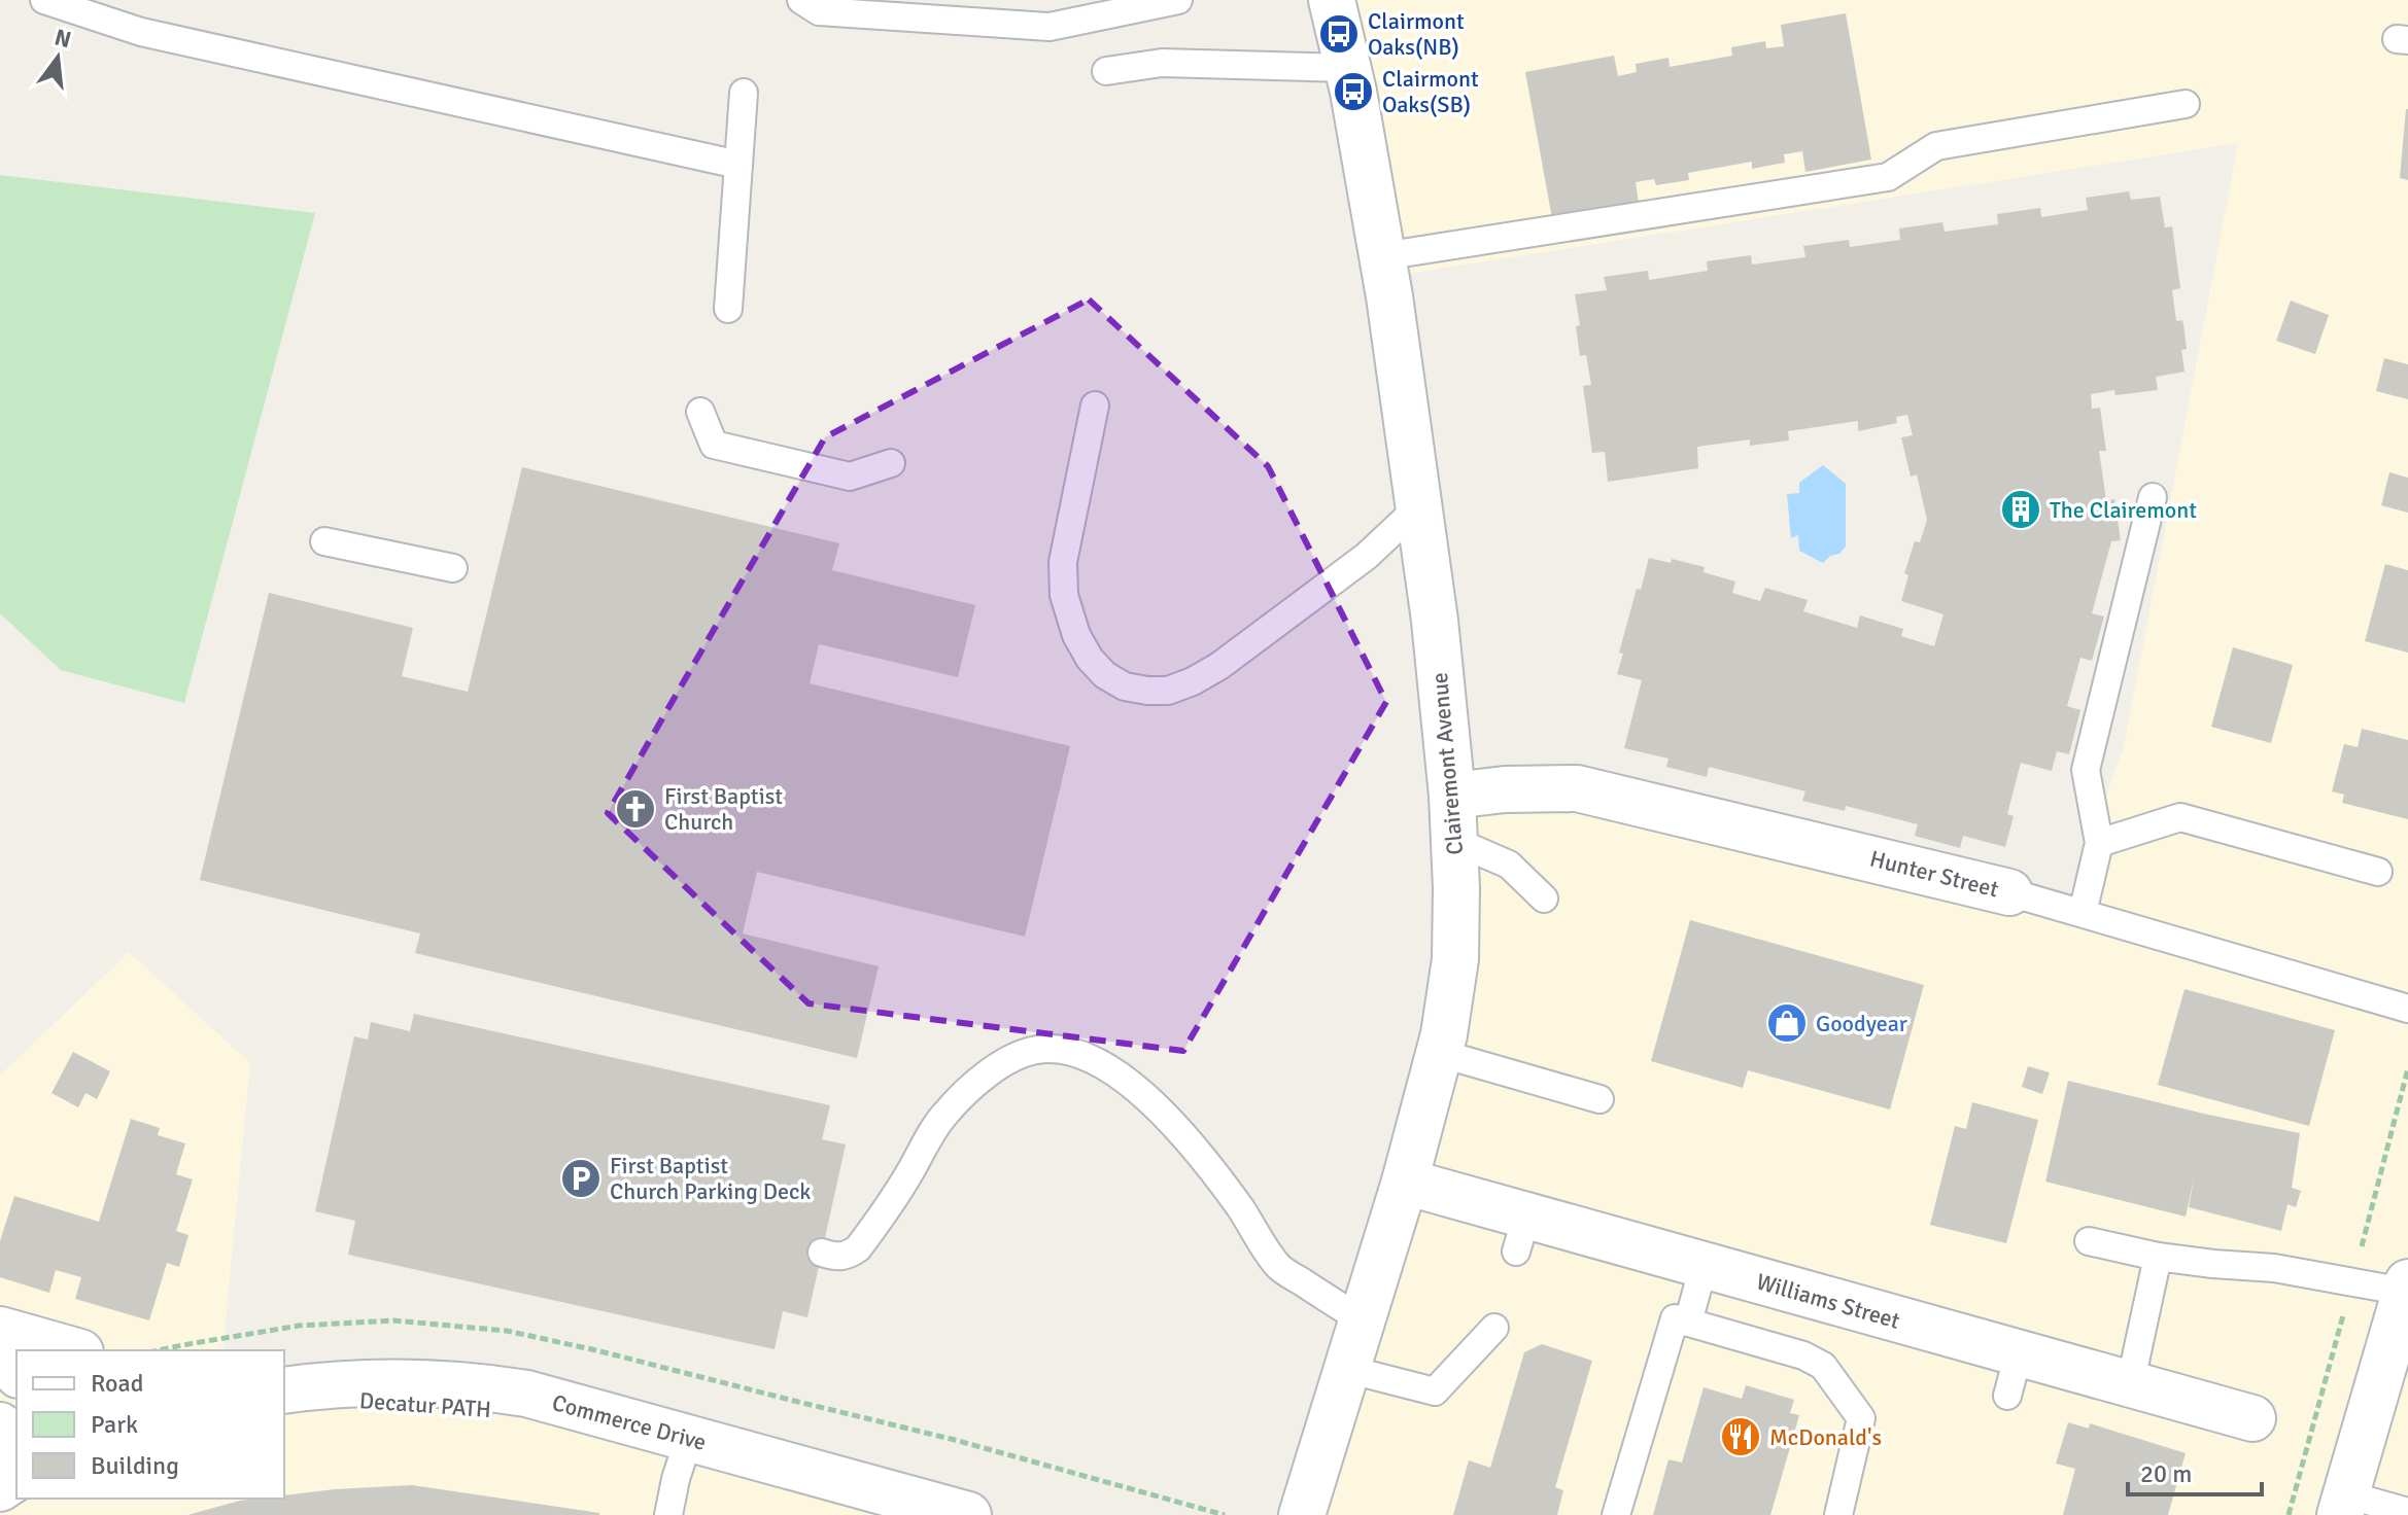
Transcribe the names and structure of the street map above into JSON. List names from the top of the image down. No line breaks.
{"streets":{"main road":["Clairemont Avenue","Hunter Street","Williams Street","Commerce Drive"]},"crossings":[["Clairemont Avenue","Hunter Street"],["Clairemont Avenue","Williams Street"]],"places":{"bus stop":["Clairmont Oaks(NB)","Clairmont Oaks(SB)"],"building":["The Clairemont"],"church":["First Baptist Church"],"shop":["Goodyear"],"parking":["First Baptist Church Parking Deck"],"restaurant":["McDonald's"]},"legend":["Road","Park","Building"],"scale_bar":"20 m","north":"top"}
